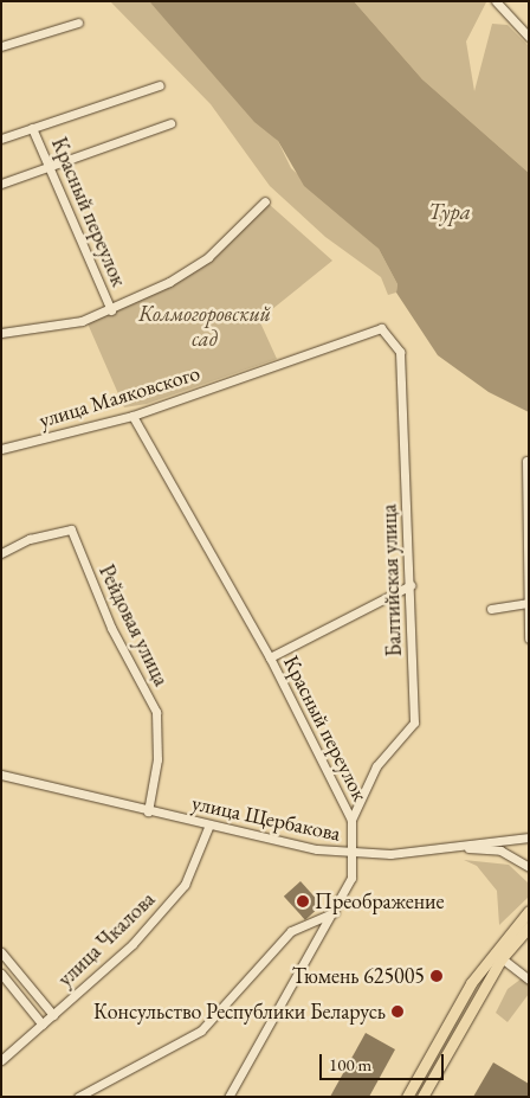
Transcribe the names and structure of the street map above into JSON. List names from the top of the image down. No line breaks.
{"streets":{"street":["Красный переулок","улица Маяковского","Балтийская улица","Рейдовая улица","улица Щербакова","улица Чкалова"]},"crossings":[["Красный переулок","улица Маяковского"],["Красный переулок","Балтийская улица"],["Красный переулок","улица Щербакова"],["улица Маяковского","Балтийская улица"],["Рейдовая улица","улица Щербакова"],["улица Щербакова","улица Чкалова"]],"water":["Тура"],"parks":["Колмогоровский сад"],"places":["Преображение","Тюмень 625005","Консульство Республики Беларусь"],"scale_bar":"100 m"}
